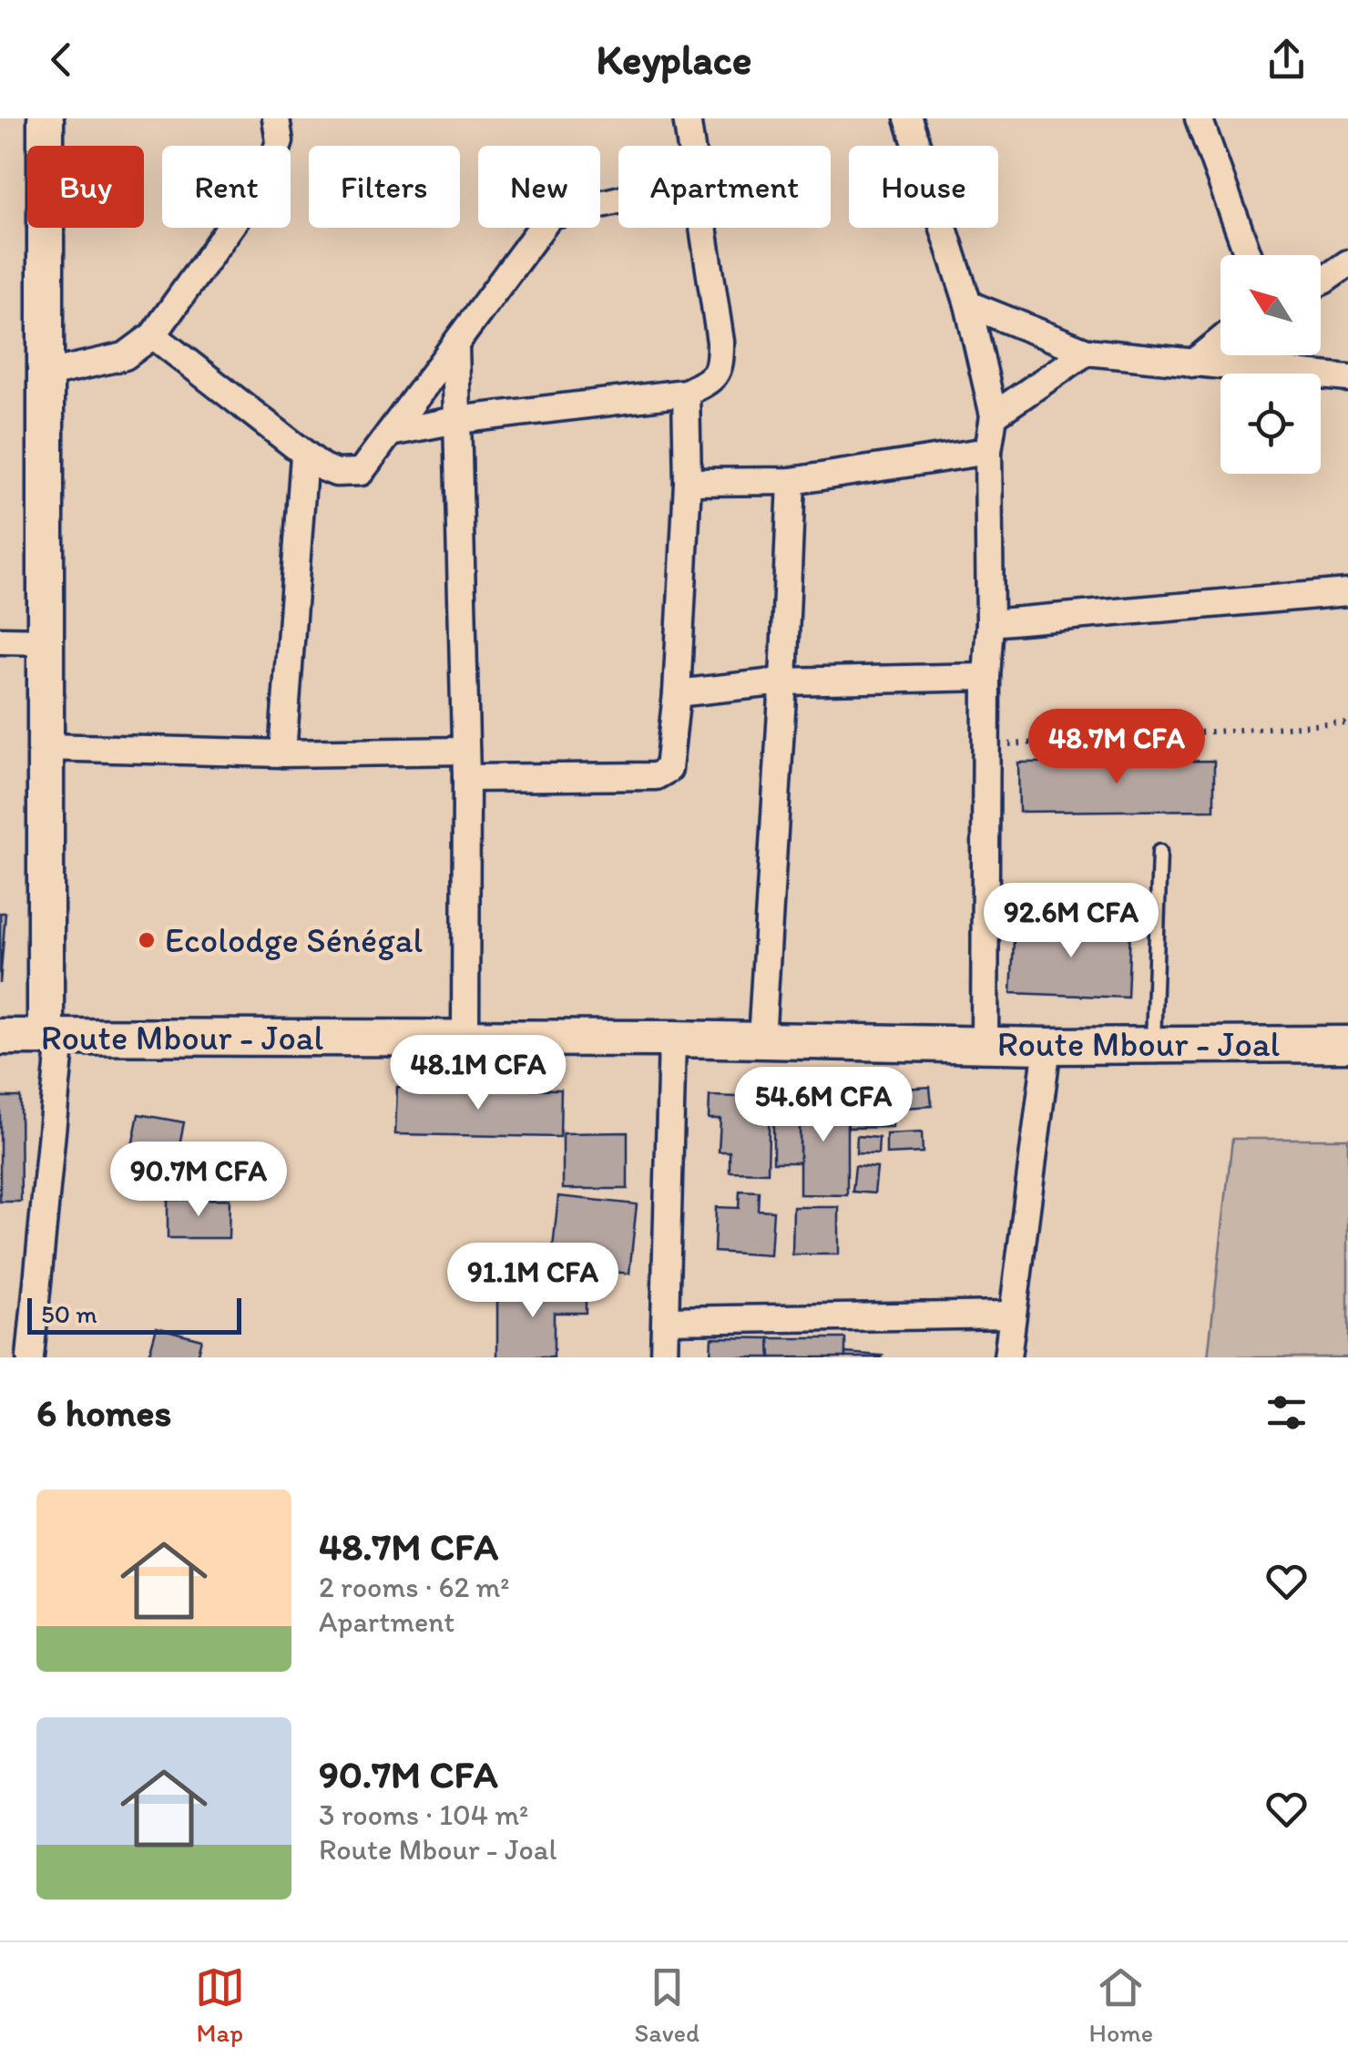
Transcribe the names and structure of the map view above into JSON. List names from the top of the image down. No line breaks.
{"streets":{"main road":["Route Mbour - Joal"]},"places":["Ecolodge Sénégal"],"scale_bar":"50 m","north":"top left","page":{"header":"Keyplace","chip":["Buy","Rent","Filters","New","Apartment","House"],"price":["48.7M CFA","92.6M CFA","48.1M CFA","54.6M CFA","90.7M CFA","91.1M CFA"],"scale":"50 m","heading":"6 homes","list":[{"name":"48.7M CFA","note":"2 rooms · 62 m² · Apartment"},{"name":"90.7M CFA","note":"3 rooms · 104 m² · Route Mbour - Joal"}],"tabs":["Map","Saved","Home"]}}
